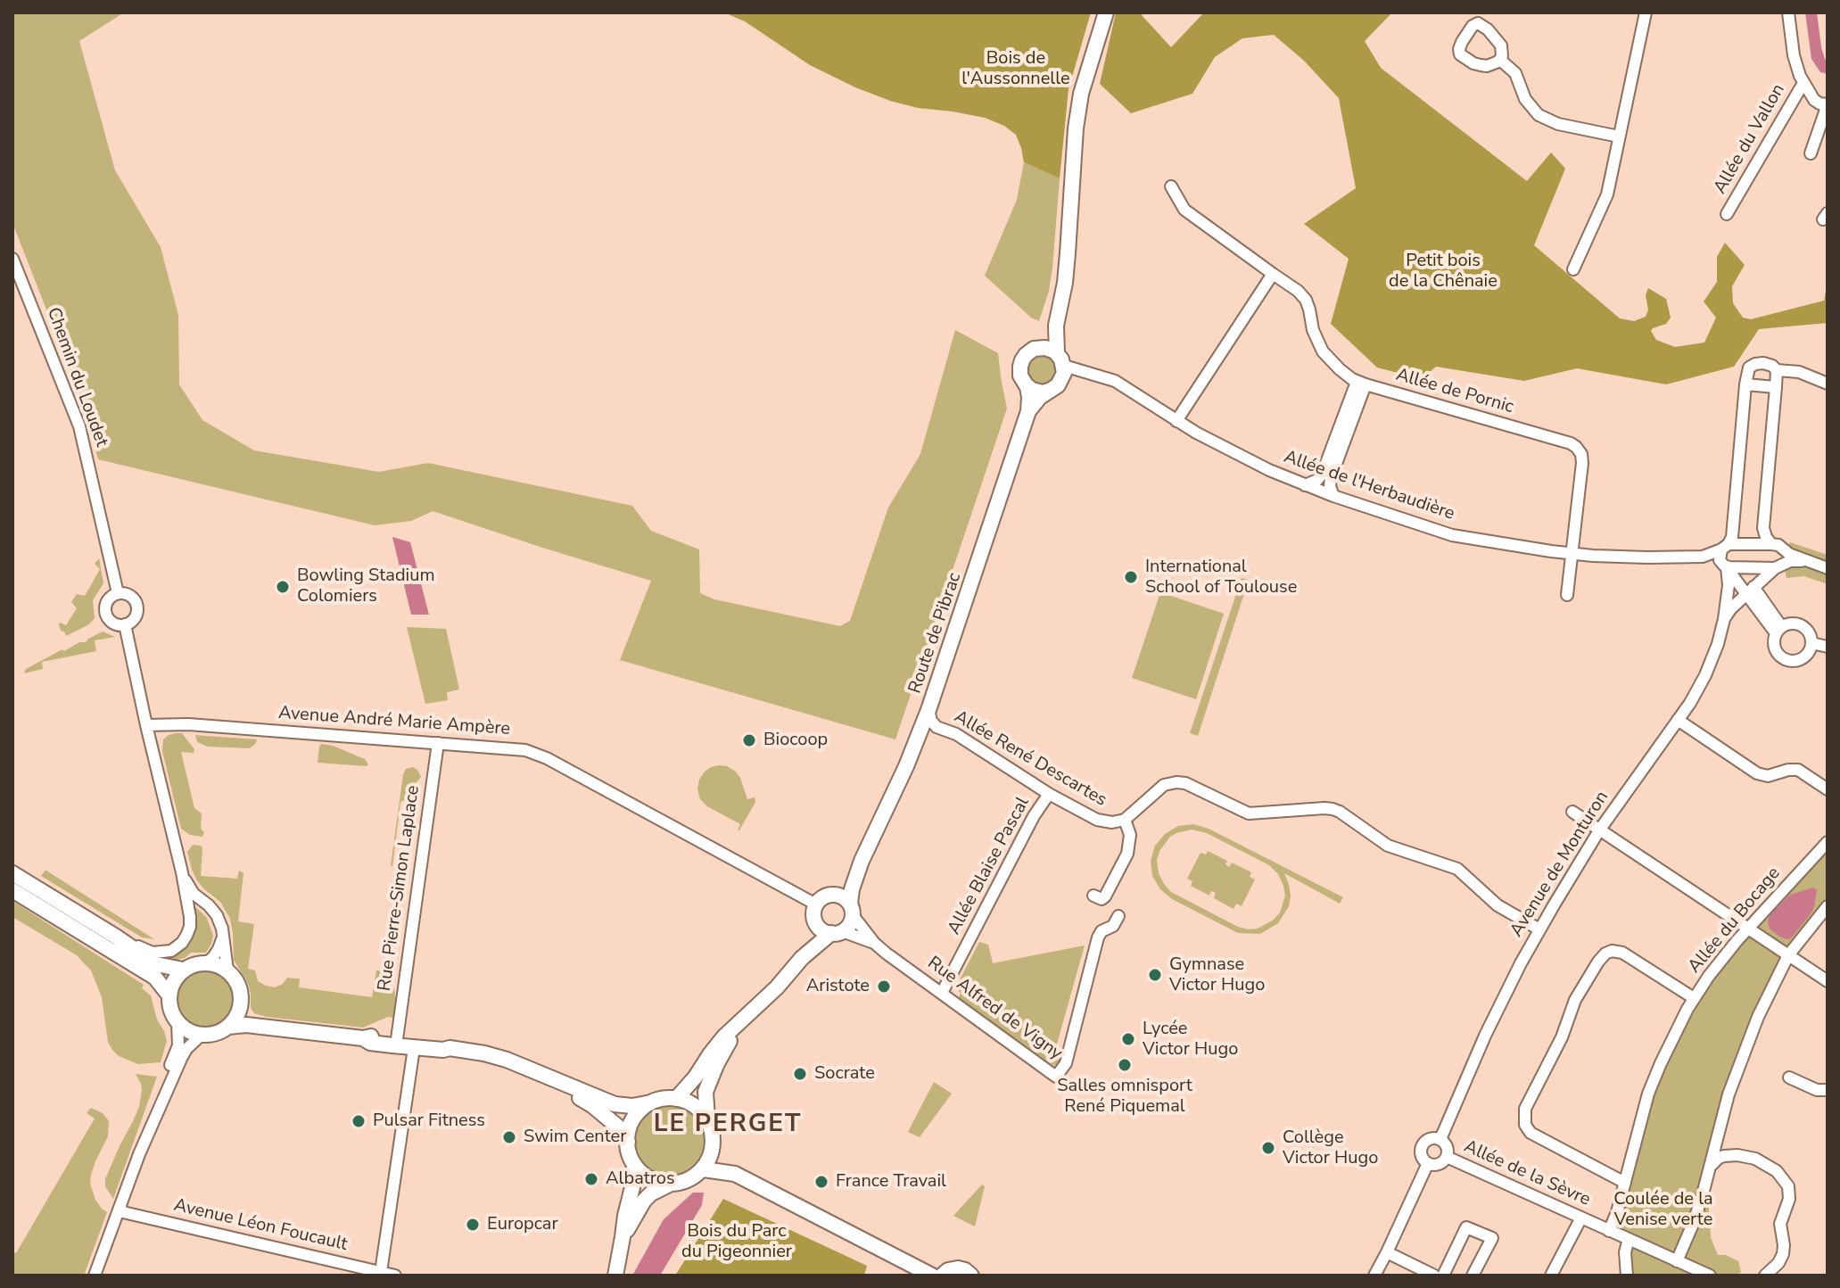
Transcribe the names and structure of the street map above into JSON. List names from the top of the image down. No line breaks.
{"streets":{"main road":["Route de Pibrac"],"street":["Allée du Vallon","Chemin du Loudet","Allée de Pornic","Allée de l'Herbaudière","Avenue André Marie Ampère","Allée René Descartes","Avenue de Monturon","Allée Blaise Pascal","Rue Pierre-Simon Laplace","Allée du Bocage","Rue Alfred de Vigny","Allée de la Sèvre","Avenue Léon Foucault"]},"crossings":[["Allée de Pornic","Allée de l'Herbaudière"],["Allée de l'Herbaudière","Route de Pibrac"],["Allée de l'Herbaudière","Avenue de Monturon"],["Route de Pibrac","Avenue André Marie Ampère"],["Route de Pibrac","Allée René Descartes"],["Route de Pibrac","Rue Alfred de Vigny"],["Avenue André Marie Ampère","Rue Pierre-Simon Laplace"],["Avenue André Marie Ampère","Rue Alfred de Vigny"],["Allée René Descartes","Avenue de Monturon"],["Allée René Descartes","Allée Blaise Pascal"],["Avenue de Monturon","Allée de la Sèvre"],["Allée Blaise Pascal","Rue Alfred de Vigny"],["Allée du Bocage","Allée de la Sèvre"]],"districts":["LE PERGET"],"parks":["Bois de l'Aussonnelle","Petit bois de la Chênaie","Coulée de la Venise verte","Bois du Parc du Pigeonnier"],"places":["International School of Toulouse","Bowling Stadium Colomiers","Biocoop","Gymnase Victor Hugo","Aristote","Lycée Victor Hugo","Salles omnisport René Piquemal","Socrate","Pulsar Fitness","Swim Center","Collège Victor Hugo","Albatros","France Travail","Europcar"]}
